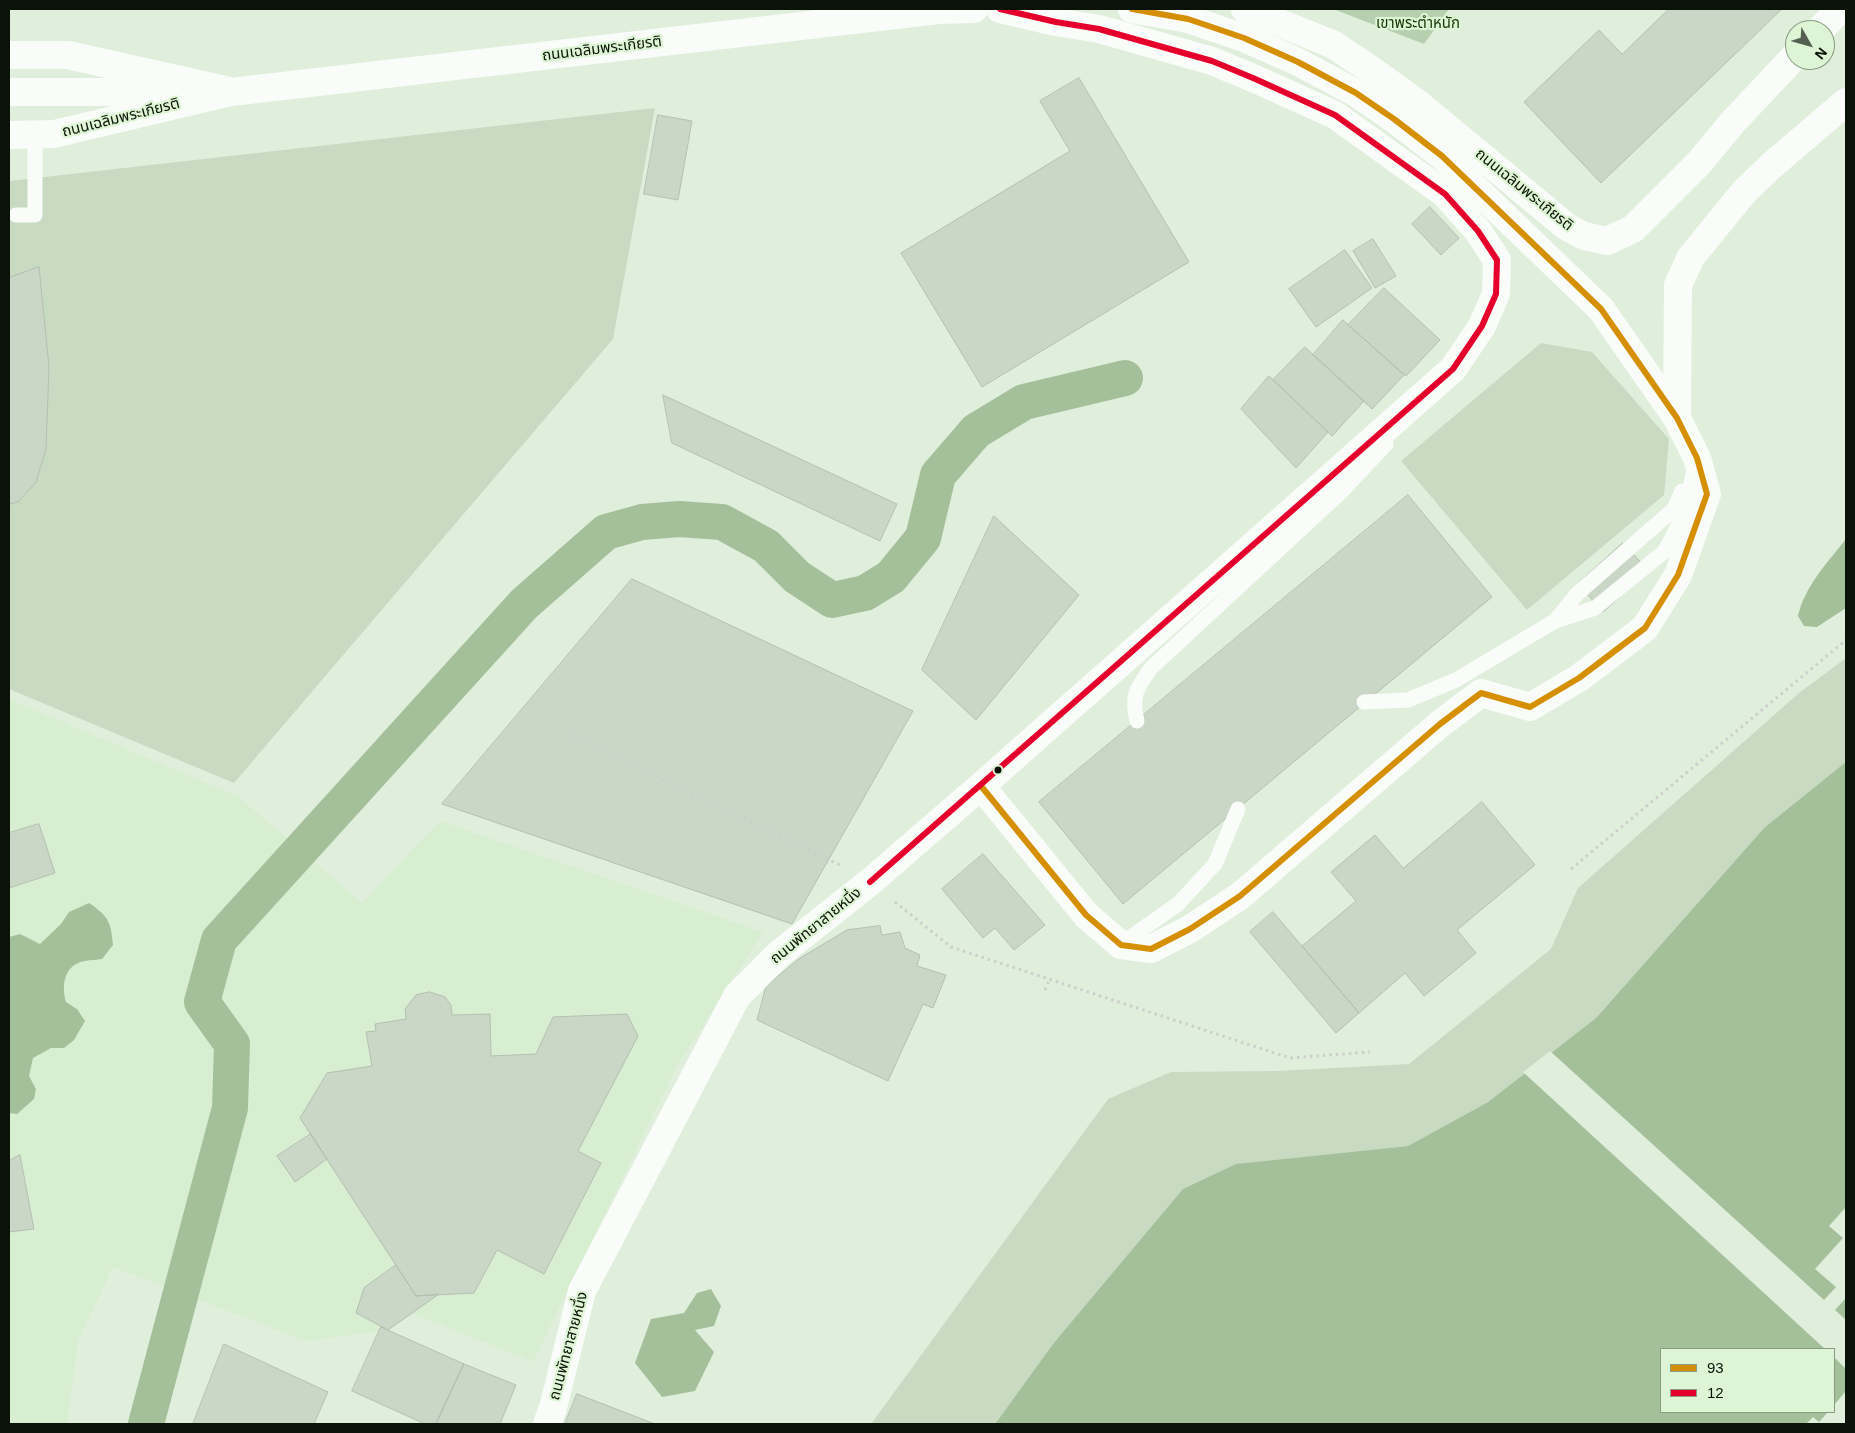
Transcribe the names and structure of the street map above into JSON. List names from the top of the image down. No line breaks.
{"streets":{"street":["ถนนเฉลิมพระเกียรติ","ถนนพัทยาสายหนึ่ง"]},"parks":["เขาพระตำหนัก"],"lines":["transit line 93","transit line 12"],"legend":["93","12"],"north":"bottom right"}
